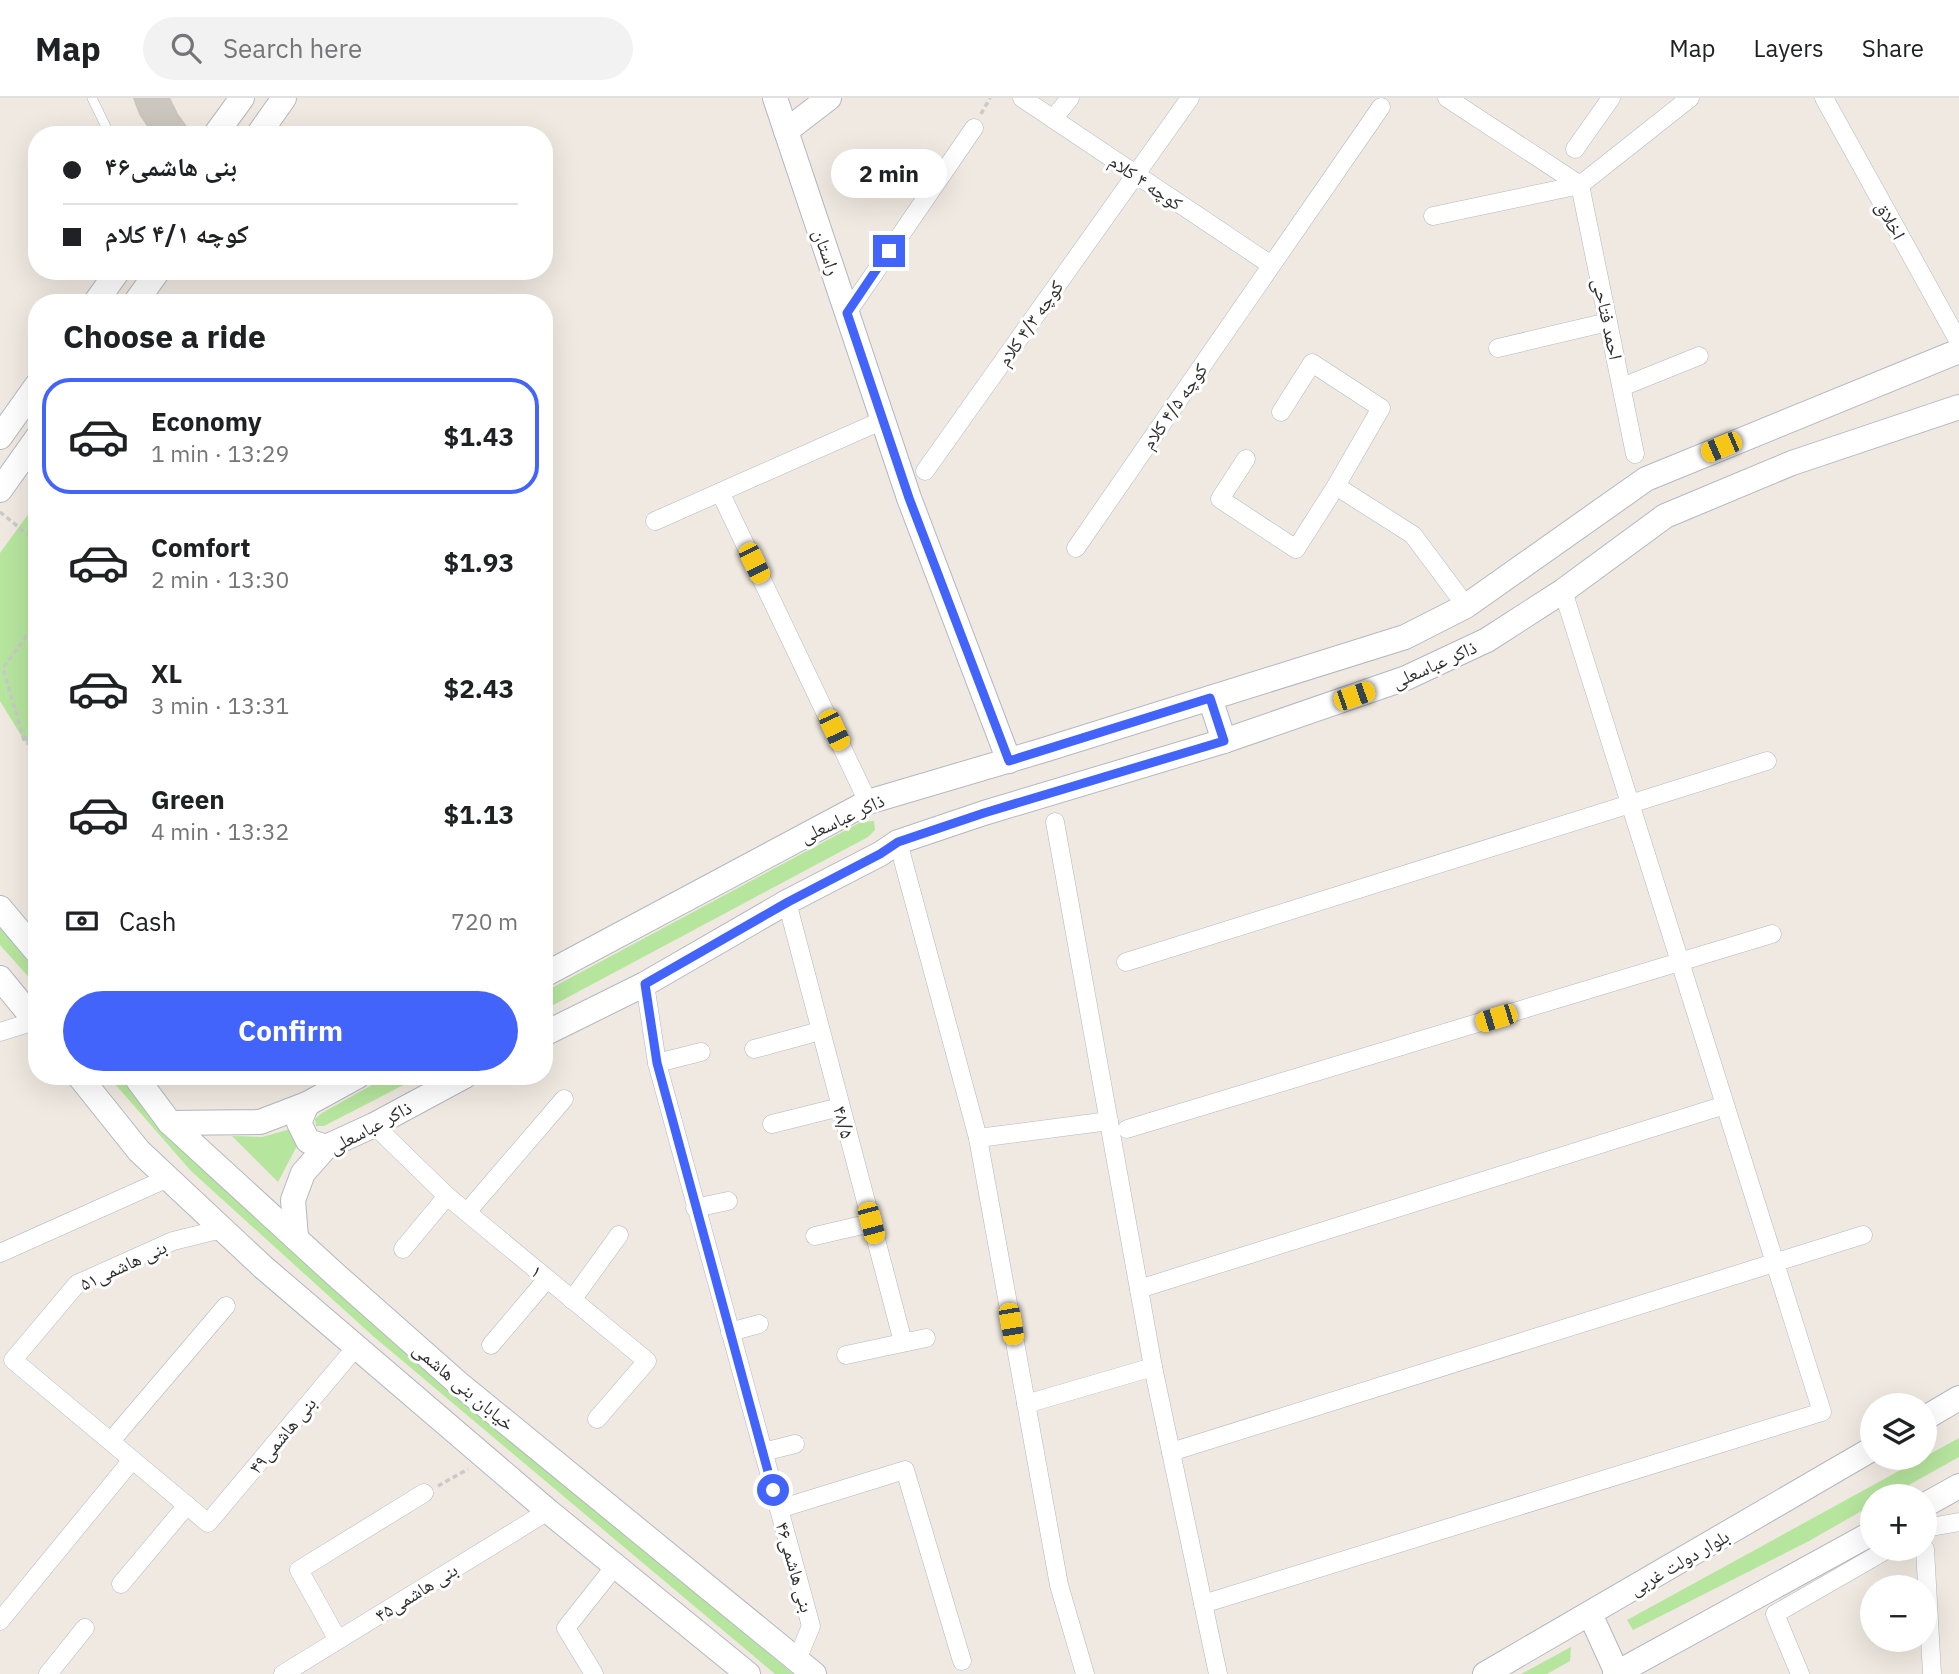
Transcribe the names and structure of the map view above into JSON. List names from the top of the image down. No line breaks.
{"streets":{"street":["کوچه ۴ کلام","اخلاق","راستان","احمد فتاحی","کوچه ۴/۳ کلام","کوچه ۴/۵ کلام","ذاکر عباسعلی","۴۸/۵","بنی هاشمی۵۱","۱","خیابان بنی هاشمی","بنی هاشمی۴۹","بلوار دولت غربی","بنی هاشمی۴۶","بنی هاشمی۴۵"]},"crossings":[["کوچه ۴ کلام","کوچه ۴/۳ کلام"],["کوچه ۴ کلام","کوچه ۴/۵ کلام"],["راستان","ذاکر عباسعلی"],["ذاکر عباسعلی","۴۸/۵"],["ذاکر عباسعلی","۱"],["ذاکر عباسعلی","خیابان بنی هاشمی"],["ذاکر عباسعلی","بنی هاشمی۴۶"],["بنی هاشمی۵۱","خیابان بنی هاشمی"],["خیابان بنی هاشمی","بنی هاشمی۴۹"],["خیابان بنی هاشمی","بنی هاشمی۴۶"],["خیابان بنی هاشمی","بنی هاشمی۴۵"]],"page":{"header":"Map","search":"Search here","nav":["Map","Layers","Share"],"banner":["بنی هاشمی۴۶","کوچه ۴/۱ کلام"],"bubble":"2 min","heading":"Choose a ride","list":[{"name":"Economy","note":"1 min · 13:29","value":"$1.43"},{"name":"Comfort","note":"2 min · 13:30","value":"$1.93"},{"name":"XL","note":"3 min · 13:31","value":"$2.43"},{"name":"Green","note":"4 min · 13:32","value":"$1.13"}],"pay":["Cash","720 m"],"buttons":"Confirm","map_buttons":["+","−"]}}
